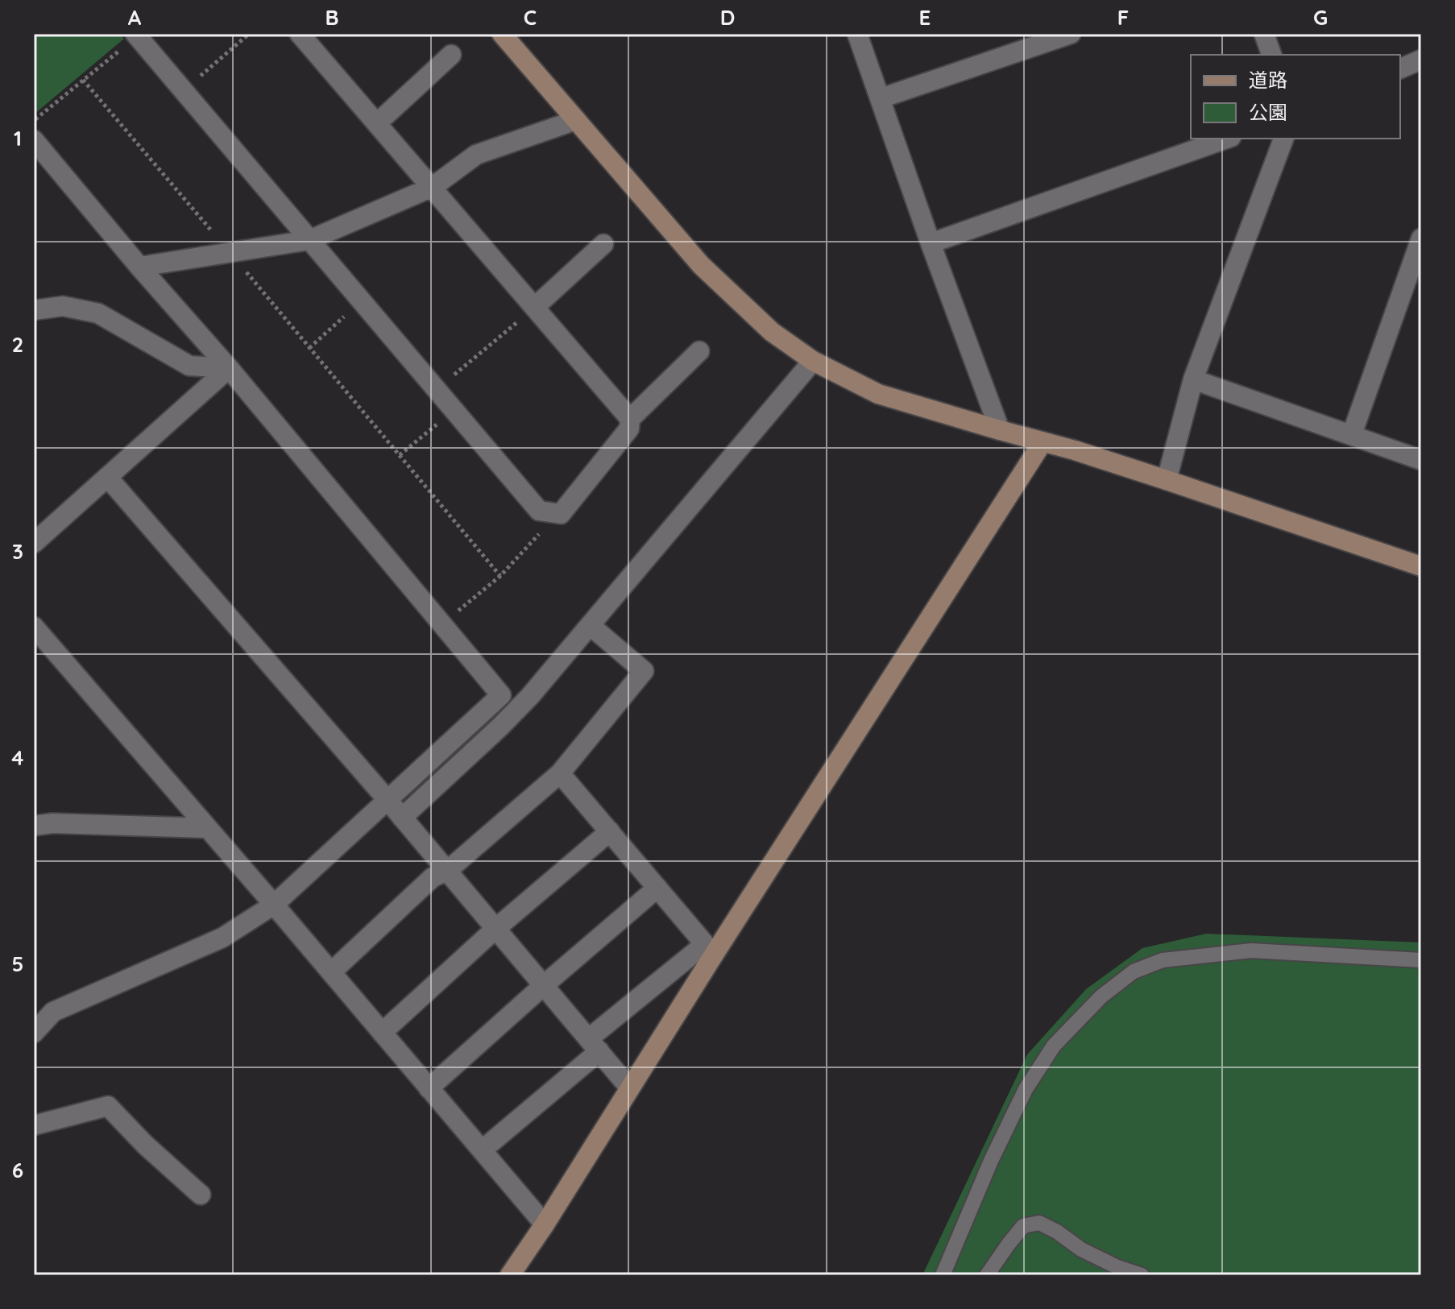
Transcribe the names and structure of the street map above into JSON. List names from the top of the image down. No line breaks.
{"legend":["道路","公園"],"grid":{"columns":["A","B","C","D","E","F","G"],"rows":["1","2","3","4","5","6"]}}
